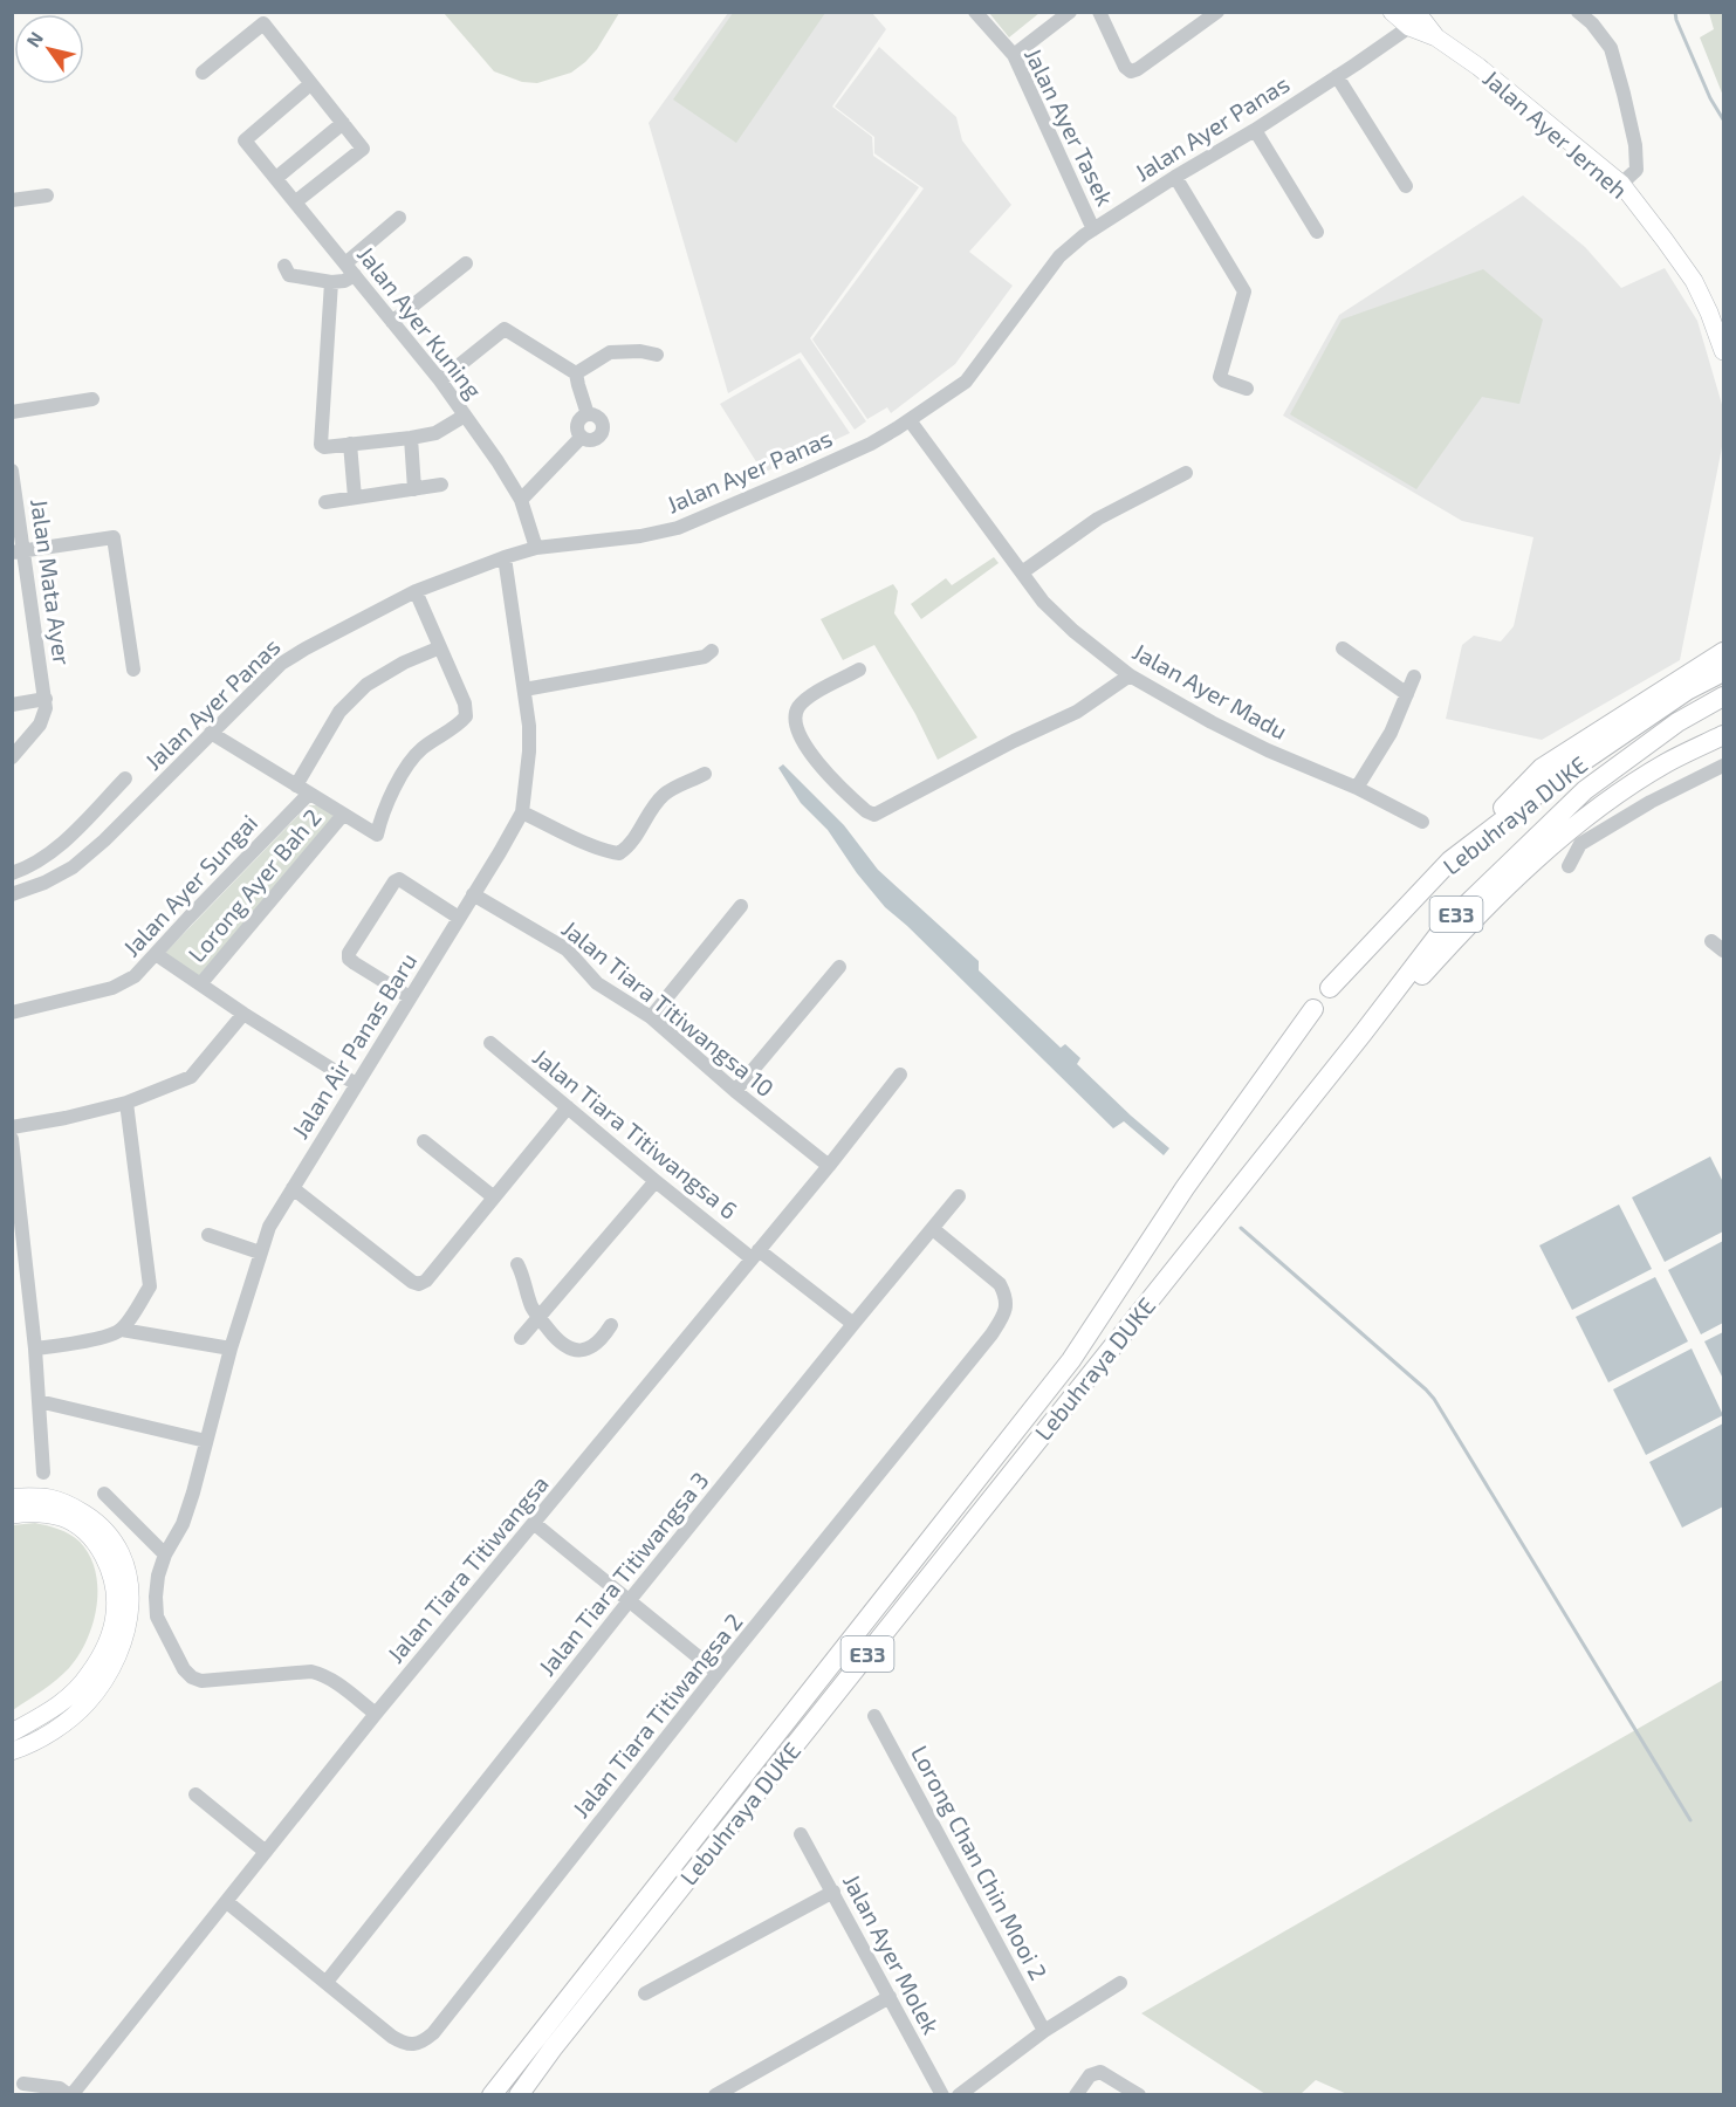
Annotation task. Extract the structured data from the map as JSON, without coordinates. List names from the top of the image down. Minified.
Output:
{"streets":{"highway":["Lebuhraya DUKE","E33"],"main road":["Jalan Ayer Jerneh"],"street":["Jalan Ayer Tasek","Jalan Ayer Panas","Jalan Ayer Kuning","Jalan Mata Ayer","Jalan Ayer Madu","Jalan Ayer Sungai","Lorong Ayer Bah 2","Jalan Tiara Titiwangsa 10","Jalan Air Panas Baru","Jalan Tiara Titiwangsa 6","Jalan Tiara Titiwangsa","Jalan Tiara Titiwangsa 3","Jalan Tiara Titiwangsa 2","Lorong Chan Chin Mooi 2","Jalan Ayer Molek"]},"crossings":[["Jalan Ayer Tasek","Jalan Ayer Panas"],["Jalan Ayer Panas","Jalan Ayer Jerneh"],["Jalan Ayer Panas","Jalan Ayer Kuning"],["Jalan Ayer Panas","Jalan Ayer Madu"],["Jalan Ayer Panas","Jalan Air Panas Baru"],["Jalan Tiara Titiwangsa 10","Jalan Air Panas Baru"],["Jalan Tiara Titiwangsa 10","Jalan Tiara Titiwangsa"],["Jalan Air Panas Baru","Jalan Tiara Titiwangsa"],["Jalan Tiara Titiwangsa 6","Jalan Tiara Titiwangsa"],["Jalan Tiara Titiwangsa 6","Jalan Tiara Titiwangsa 3"],["Jalan Tiara Titiwangsa","Jalan Tiara Titiwangsa 2"],["Jalan Tiara Titiwangsa 3","Jalan Tiara Titiwangsa 2"]],"north":"top left"}
